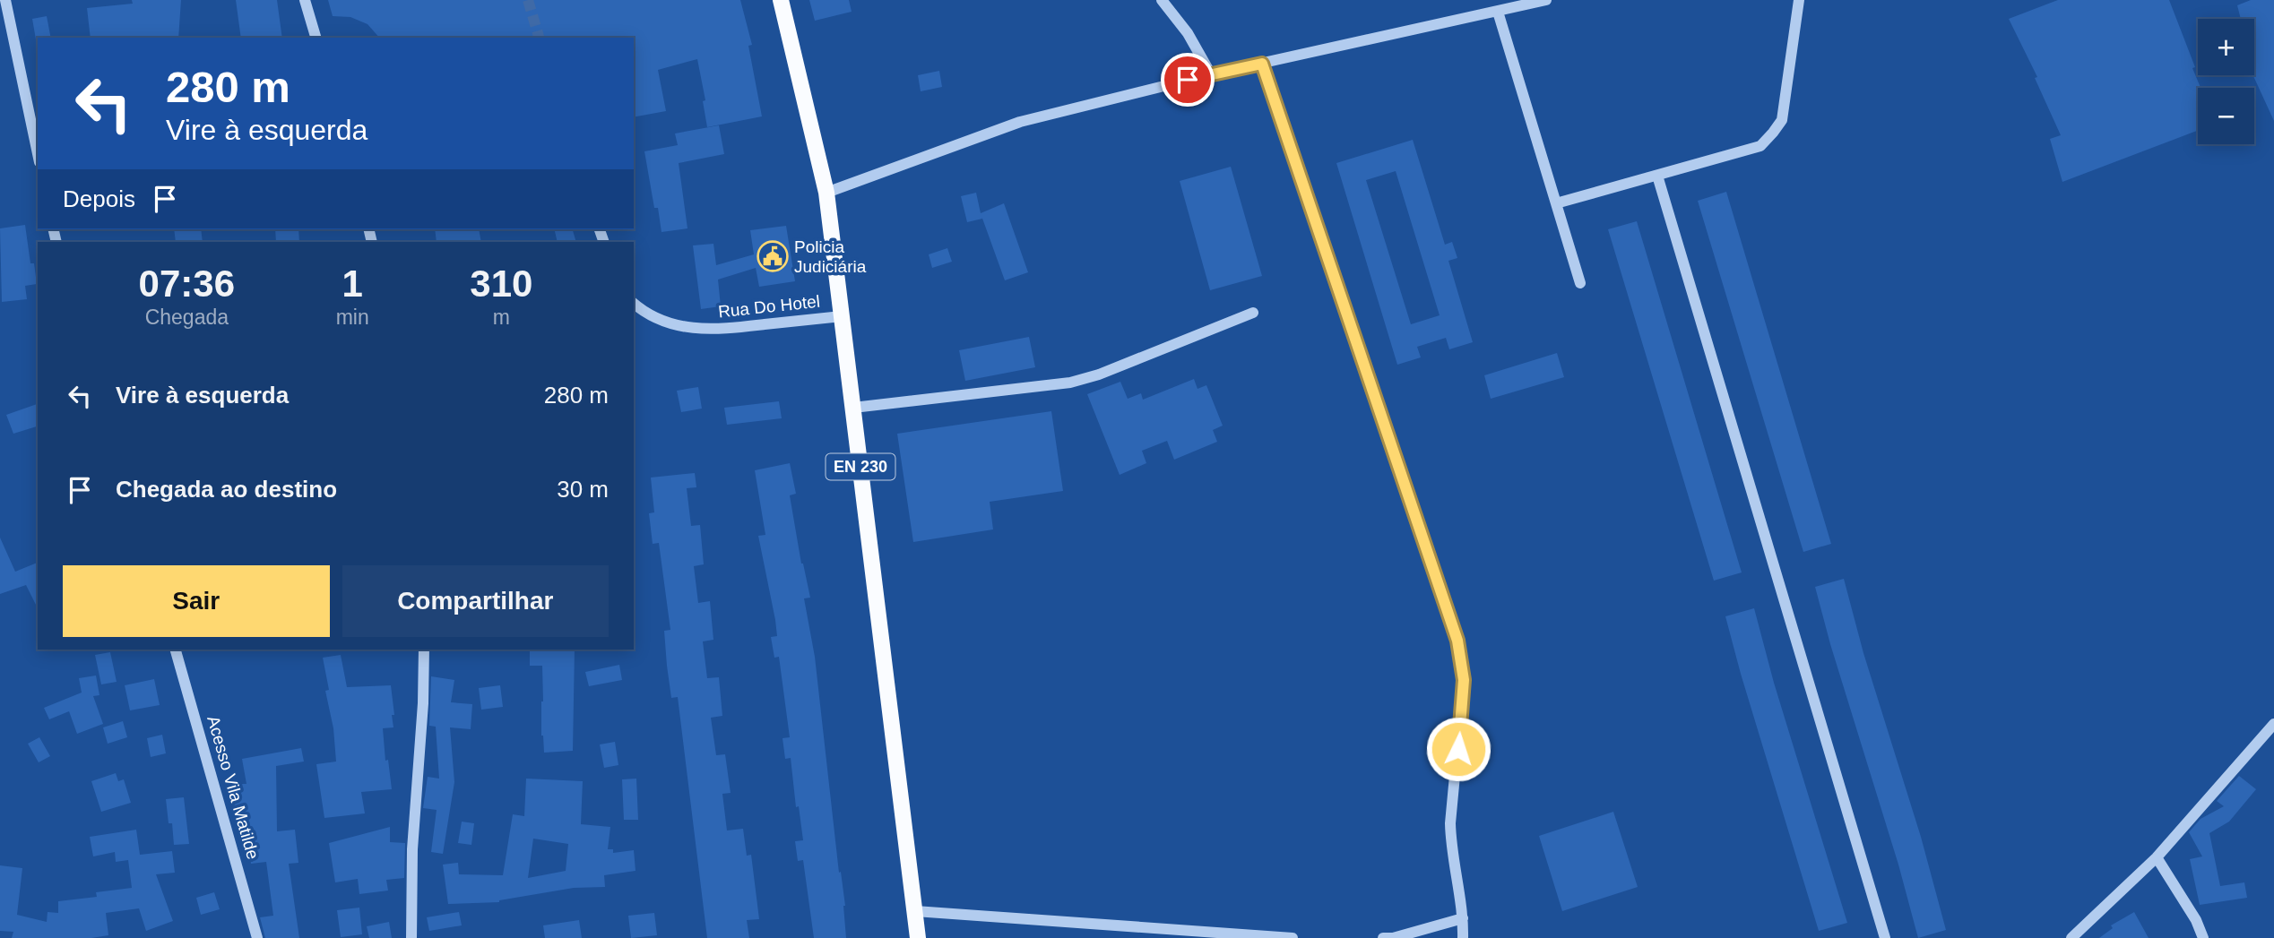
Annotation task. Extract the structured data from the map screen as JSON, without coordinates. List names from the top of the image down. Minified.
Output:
{"streets":{"main road":["EN 230"],"street":["Rua Do Hotel","Acesso Vila Matilde"]},"crossings":[["Rua Do Hotel","EN 230"]],"places":{"public building":["Policia Judiciária"]},"page":{"map_buttons":["+","−"],"turn":["280 m","Vire à esquerda"],"then":"Depois","eta":["07:36","Chegada","1","min","310","m"],"list":[{"name":"Vire à esquerda","value":"280 m"},{"name":"Chegada ao destino","value":"30 m"}],"buttons":["Sair","Compartilhar"]}}
